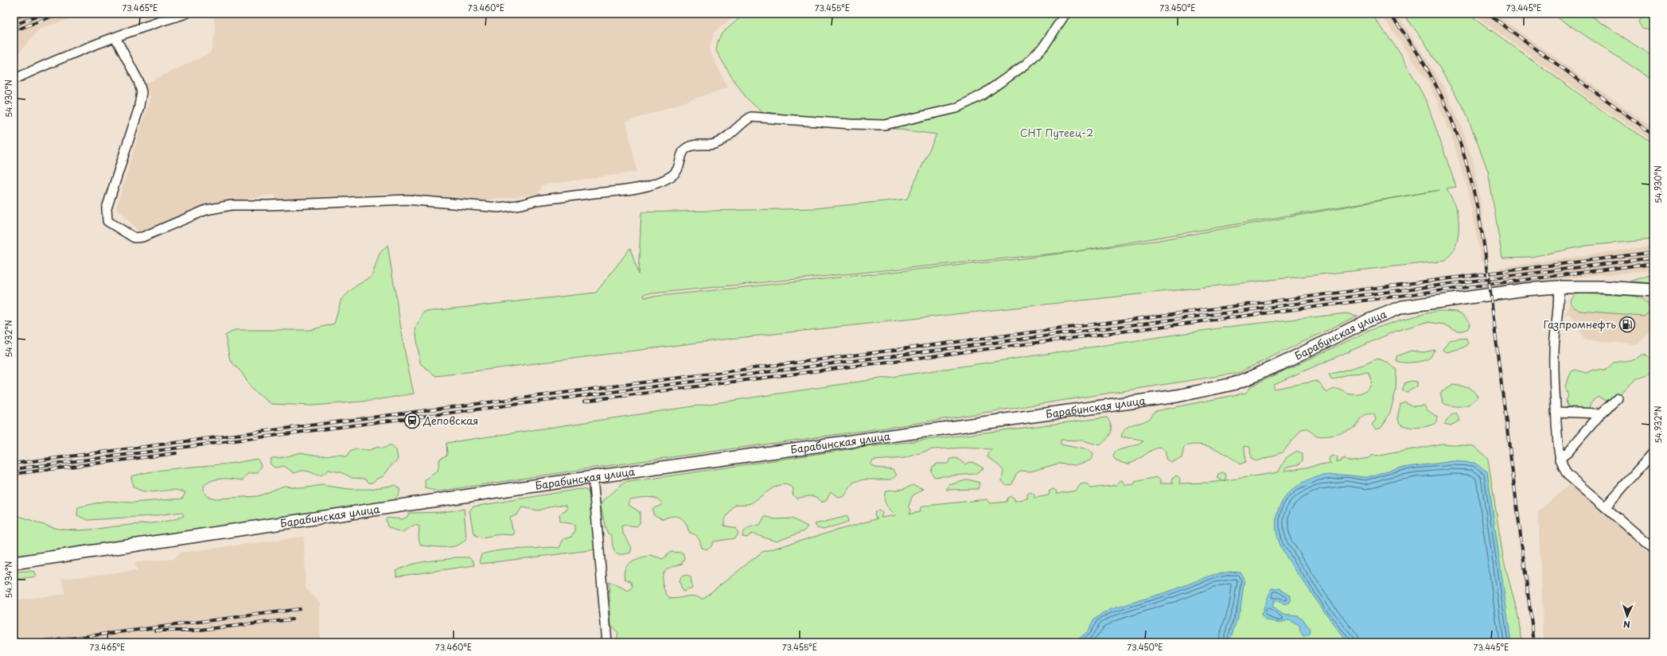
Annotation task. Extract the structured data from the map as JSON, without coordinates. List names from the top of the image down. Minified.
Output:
{"streets":{"main road":["Барабинская улица"]},"parks":["СНТ Путеец-2"],"places":{"fuel station":["Газпромнефть"],"station":["Деповская"]},"north":"bottom","coordinates":["73.465°E","73.460°E","73.455°E","73.450°E","73.445°E","54.930°N","54.932°N","54.934°N"]}
